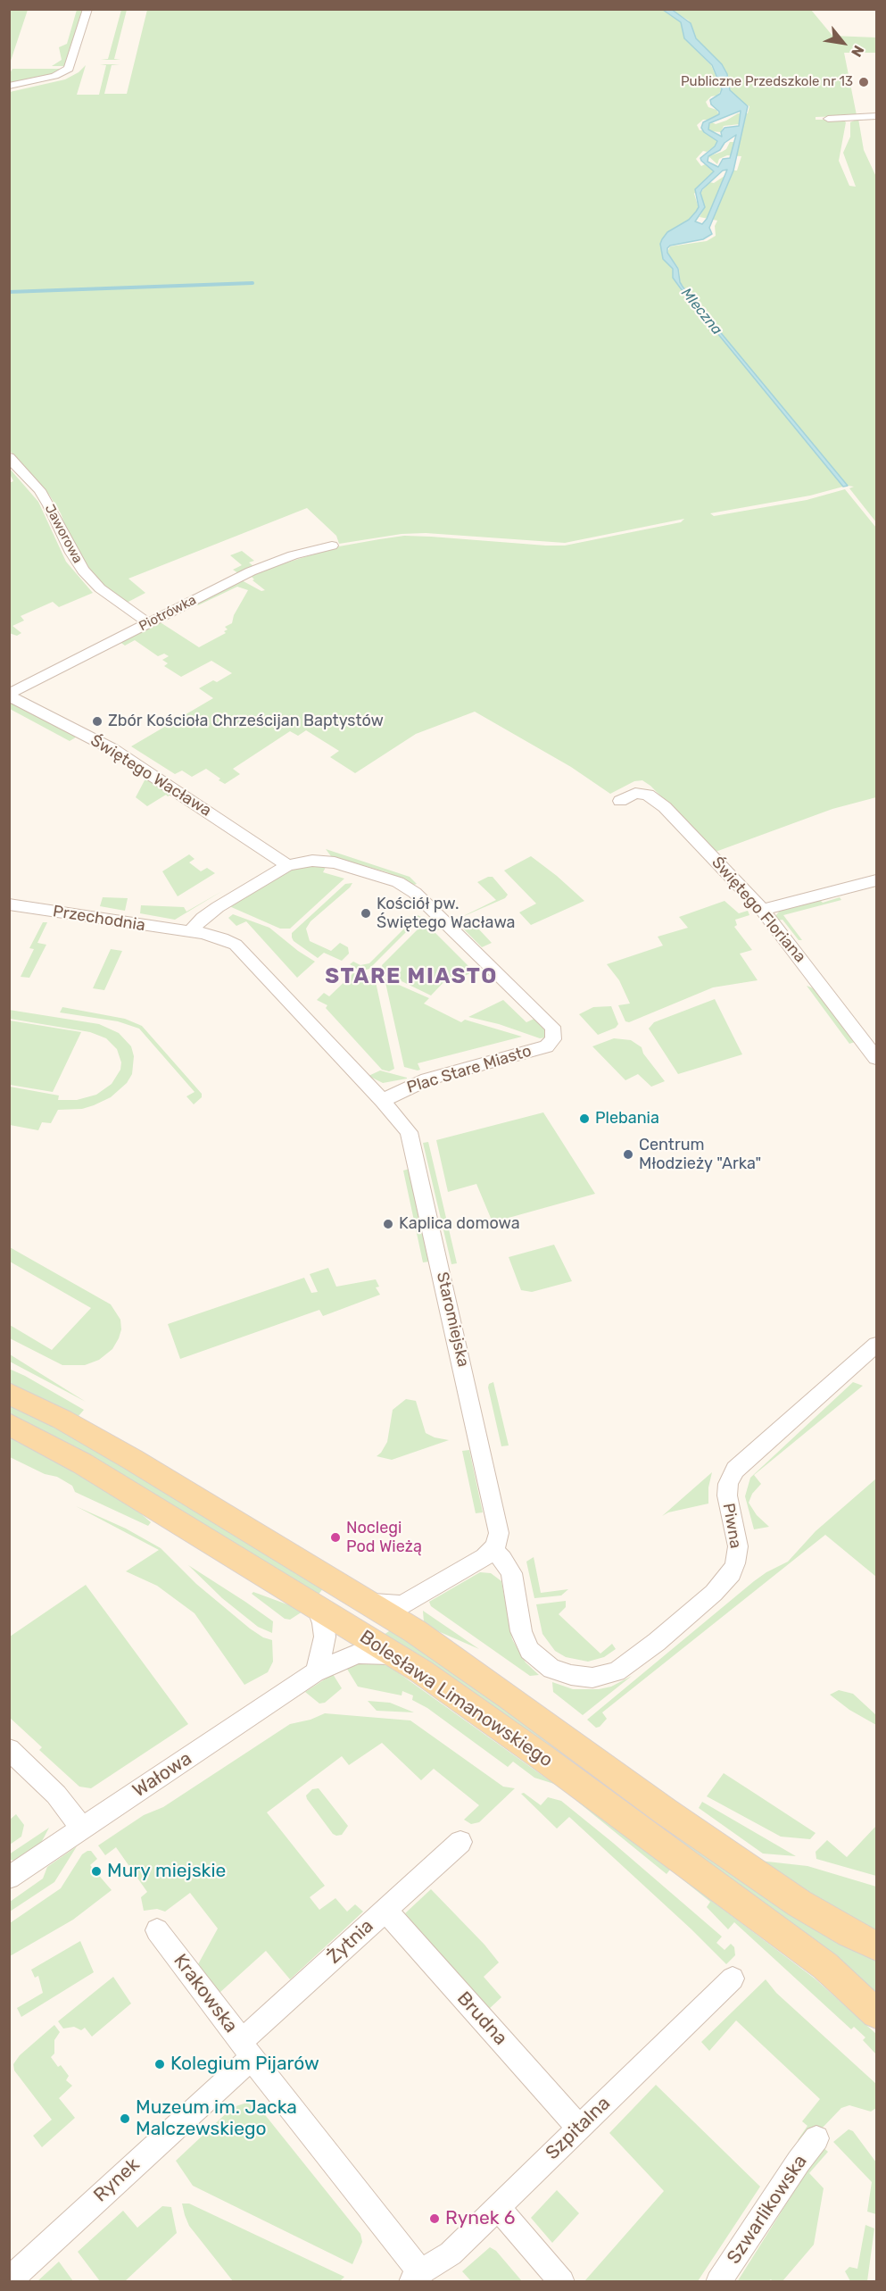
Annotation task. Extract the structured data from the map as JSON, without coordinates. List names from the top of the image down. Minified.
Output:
{"streets":{"main road":["Bolesława Limanowskiego"],"street":["Jaworowa","Piotrówka","Świętego Wacława","Świętego Floriana","Przechodnia","Plac Stare Miasto","Staromiejska","Piwna","Wałowa","Żytnia","Krakowska","Brudna","Szpitalna","Rynek","Szwarlikowska"]},"crossings":[["Jaworowa","Piotrówka"],["Piotrówka","Świętego Wacława"],["Świętego Wacława","Plac Stare Miasto"],["Przechodnia","Plac Stare Miasto"],["Plac Stare Miasto","Staromiejska"],["Staromiejska","Piwna"],["Bolesława Limanowskiego","Wałowa"],["Żytnia","Krakowska"],["Żytnia","Brudna"],["Żytnia","Rynek"],["Krakowska","Rynek"],["Brudna","Szpitalna"]],"districts":["STARE MIASTO"],"water":["Mleczna"],"places":["Publiczne Przedszkole nr 13","Zbór Kościoła Chrześcijan Baptystów","Kościół pw. Świętego Wacława","Plebania","Centrum Młodzieży \"Arka\"","Kaplica domowa","Noclegi Pod Wieżą","Mury miejskie","Kolegium Pijarów","Muzeum im. Jacka Malczewskiego","Rynek 6"],"north":"bottom right"}
